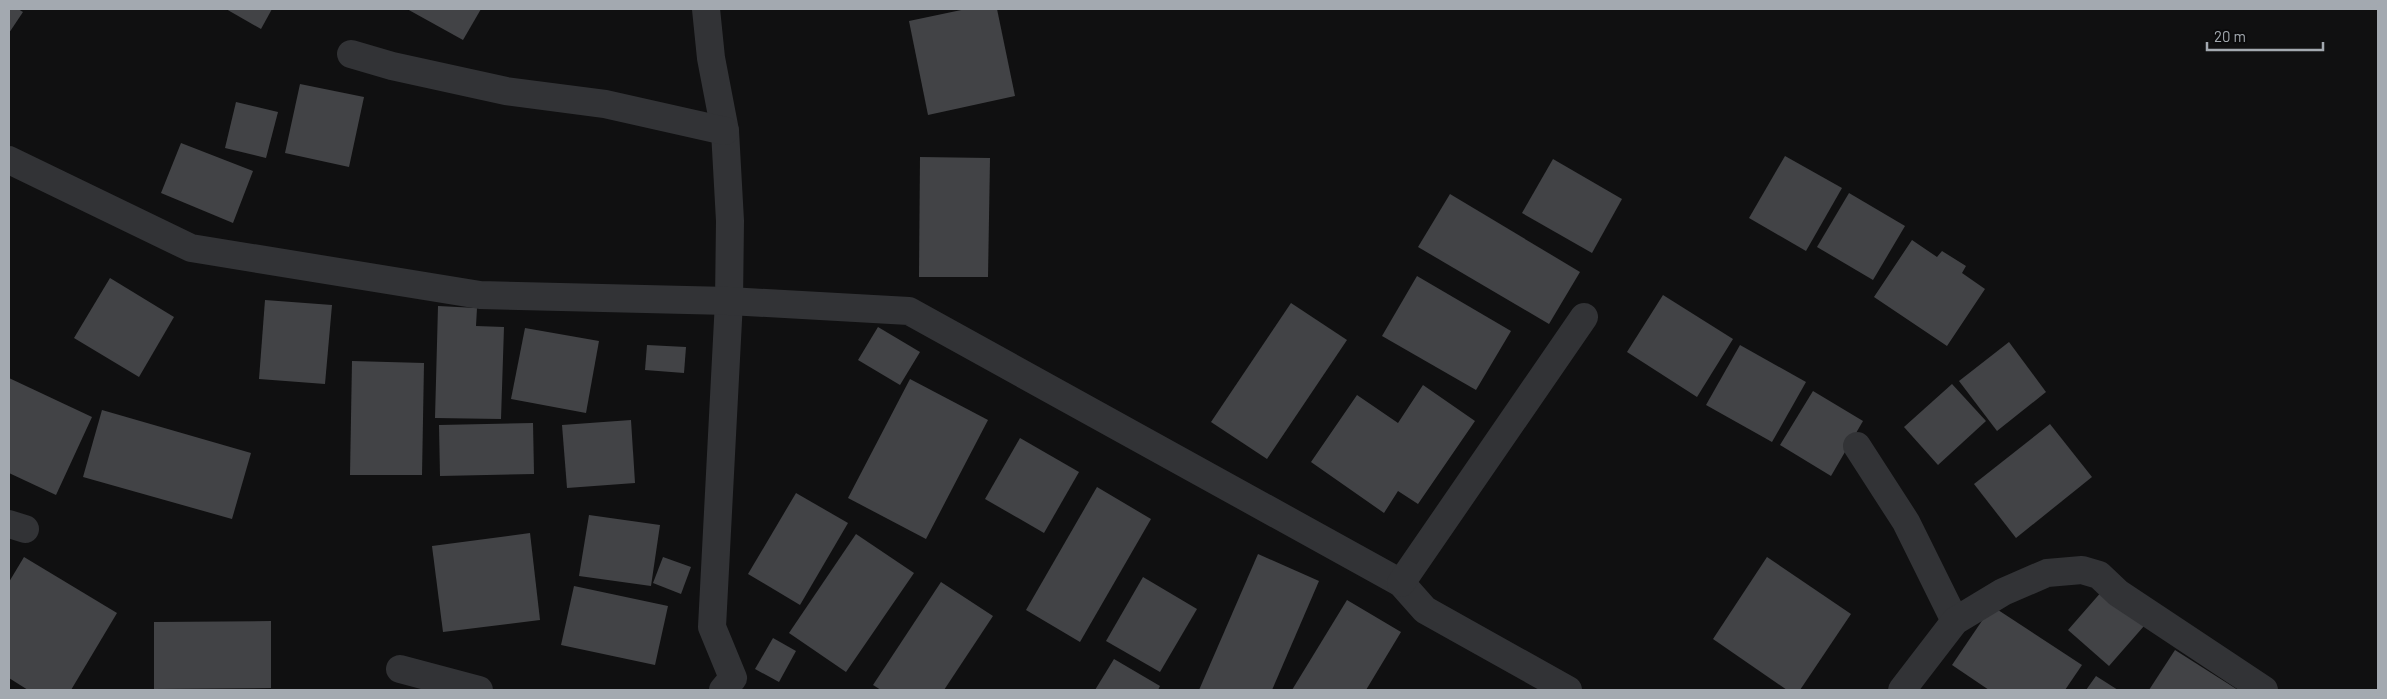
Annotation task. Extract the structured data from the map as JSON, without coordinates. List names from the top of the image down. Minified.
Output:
{"scale_bar":"20 m"}
